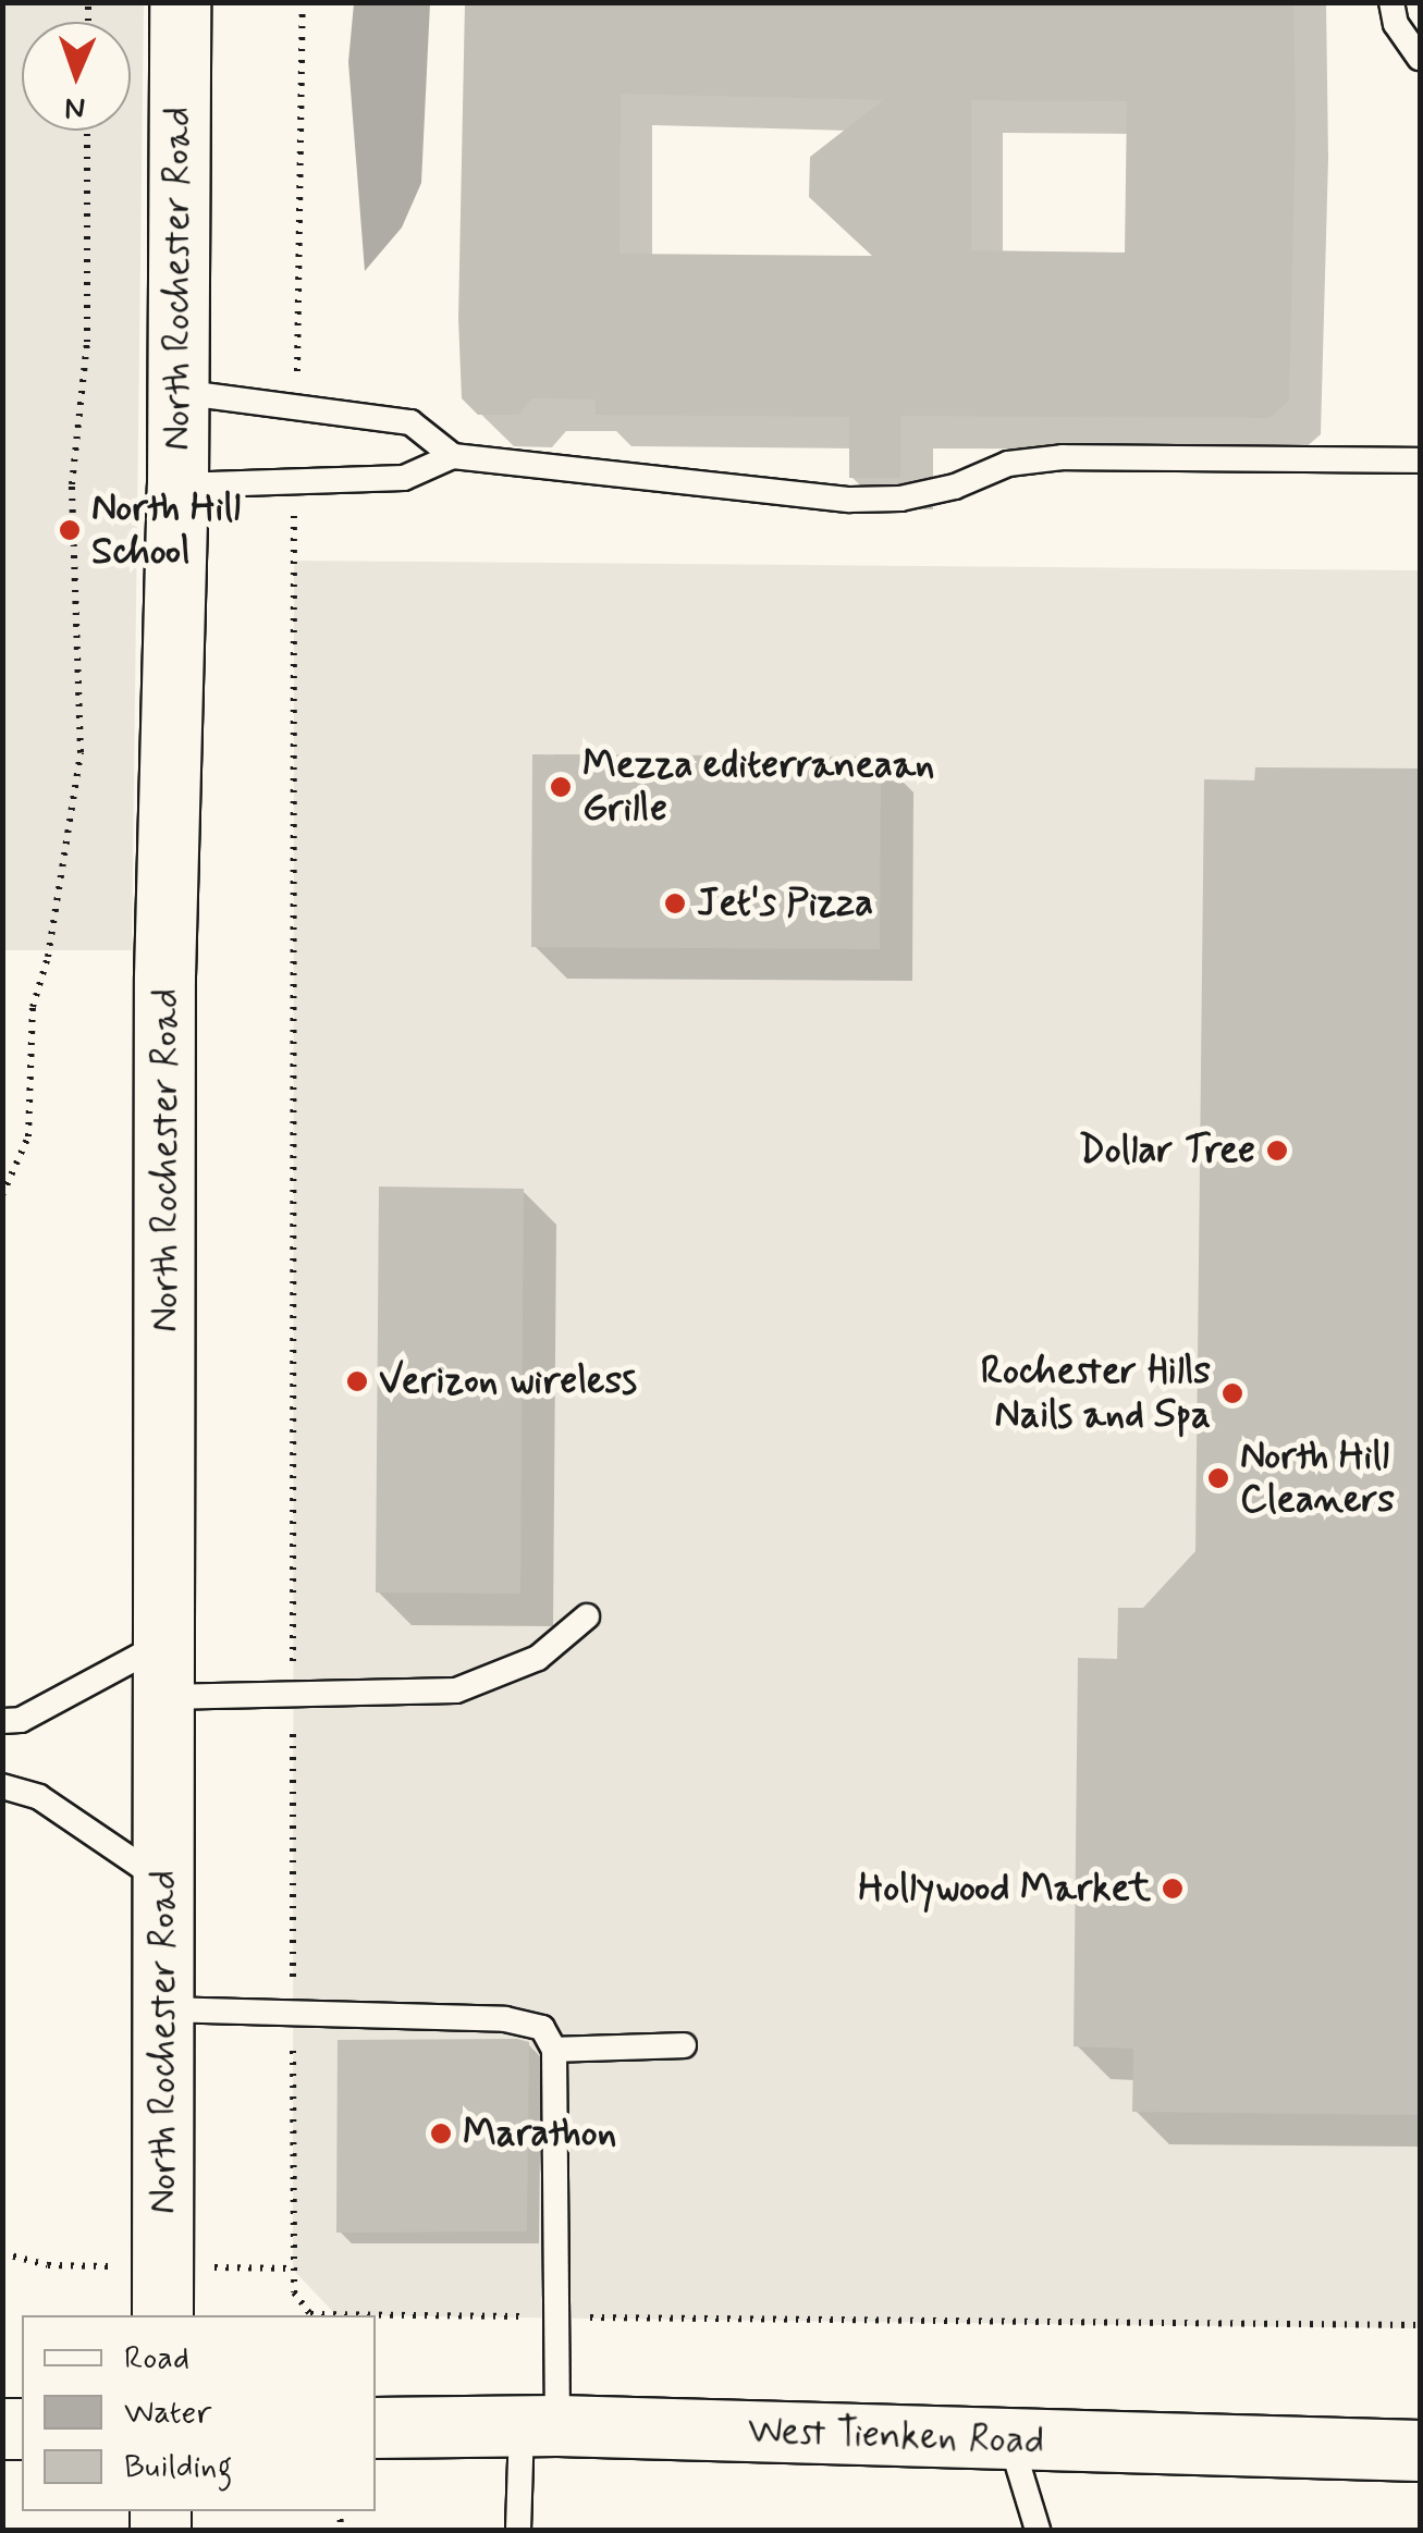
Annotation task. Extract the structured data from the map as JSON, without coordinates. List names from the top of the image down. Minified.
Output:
{"streets":{"main road":["North Rochester Road","West Tienken Road"]},"places":["North Hill School","Mezza editerraneaan Grille","Jet's Pizza","Dollar Tree","Verizon wireless","Rochester Hills Nails and Spa","North Hill Cleaners","Hollywood Market","Marathon"],"legend":["Road","Water","Building"],"north":"bottom"}
